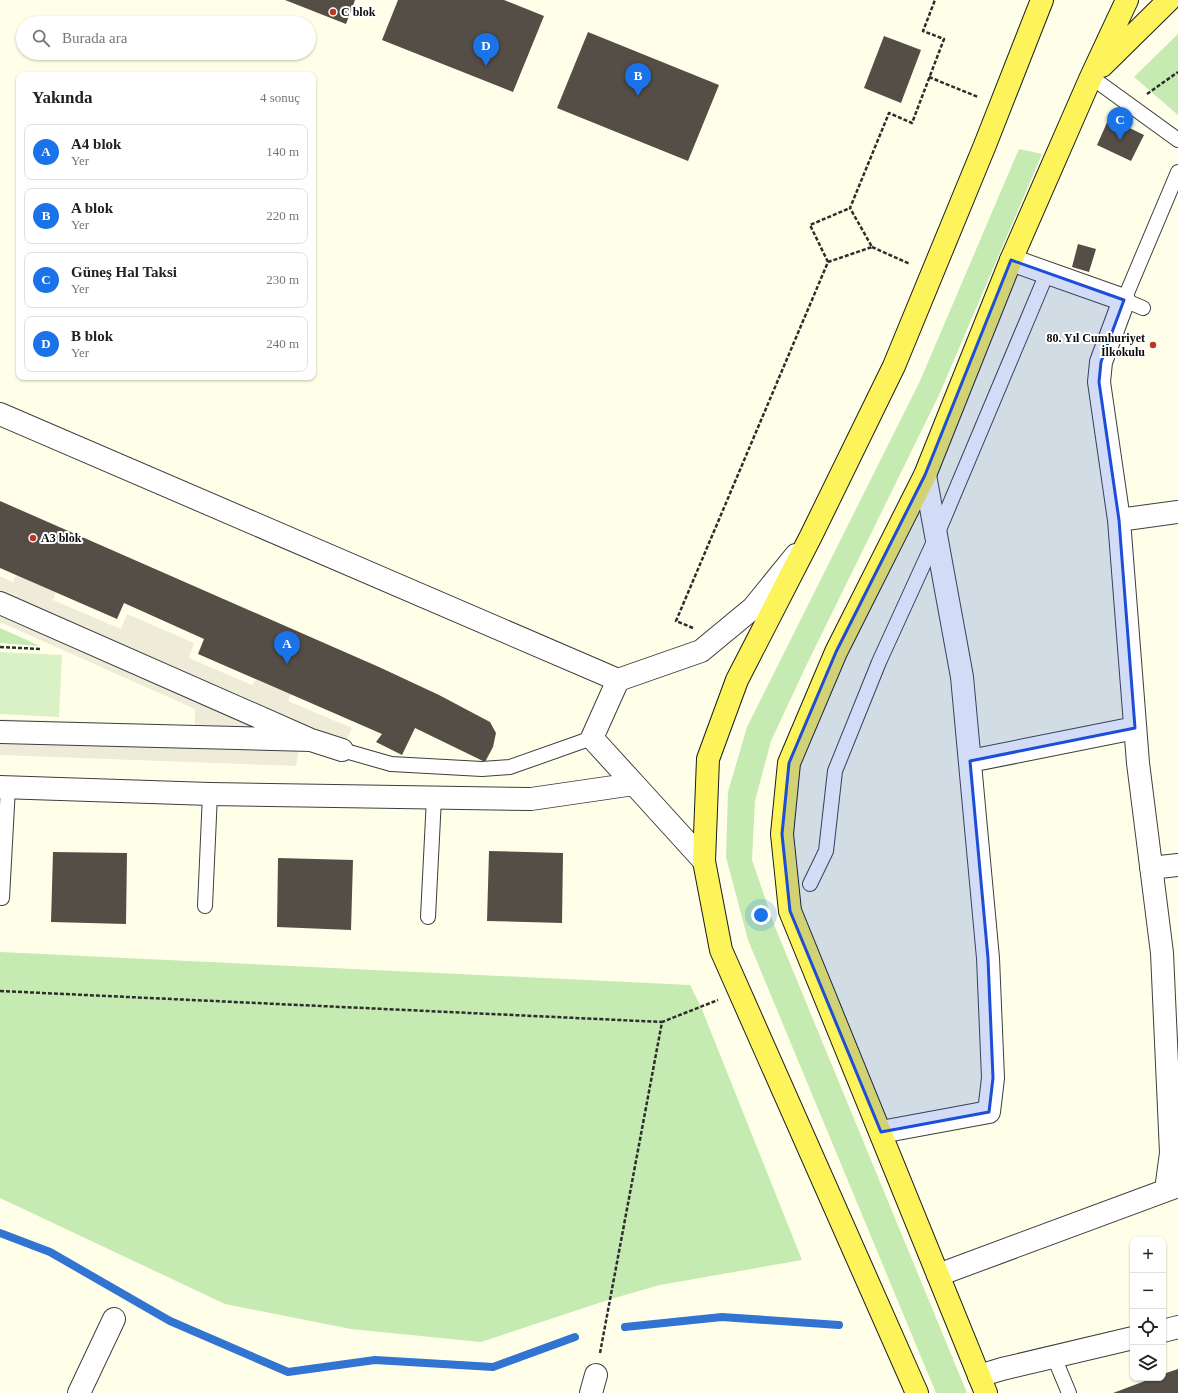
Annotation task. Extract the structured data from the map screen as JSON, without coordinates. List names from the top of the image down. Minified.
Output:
{"places":["C blok","80. Yıl Cumhuriyet İlkokulu","A3 blok"],"page":{"search":"Burada ara","pins":["D","B","C","A"],"heading":["Yakında","4 sonuç"],"list":[{"mark":"A","name":"A4 blok","note":"Yer","value":"140 m"},{"mark":"B","name":"A blok","note":"Yer","value":"220 m"},{"mark":"C","name":"Güneş Hal Taksi","note":"Yer","value":"230 m"},{"mark":"D","name":"B blok","note":"Yer","value":"240 m"}],"map_buttons":["+","−"]}}
